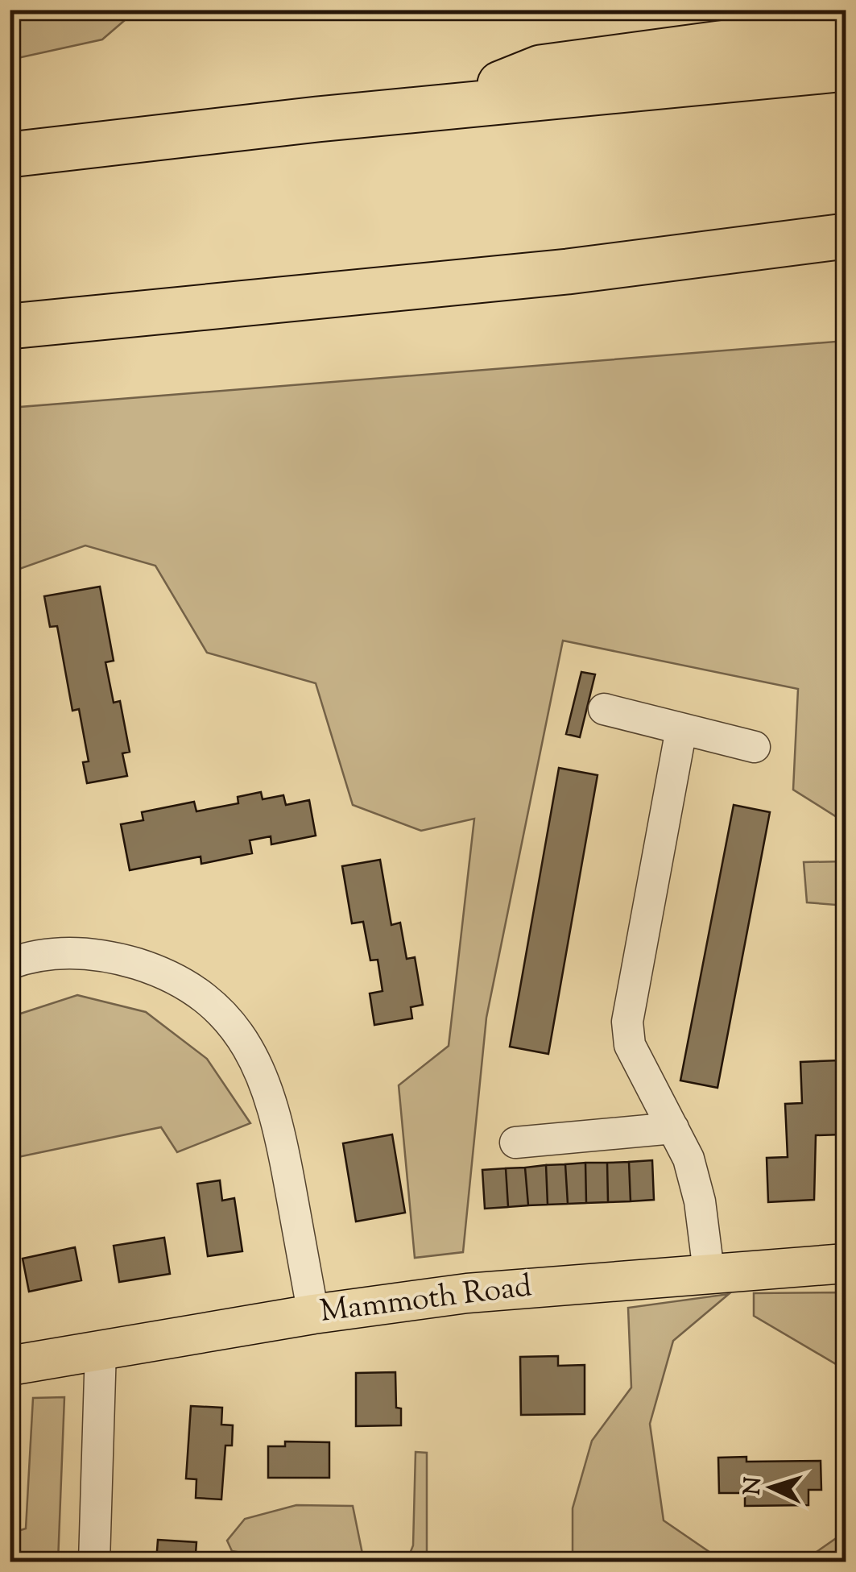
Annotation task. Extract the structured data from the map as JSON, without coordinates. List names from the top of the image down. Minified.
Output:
{"streets":{"main road":["Mammoth Road"]},"north":"left"}
